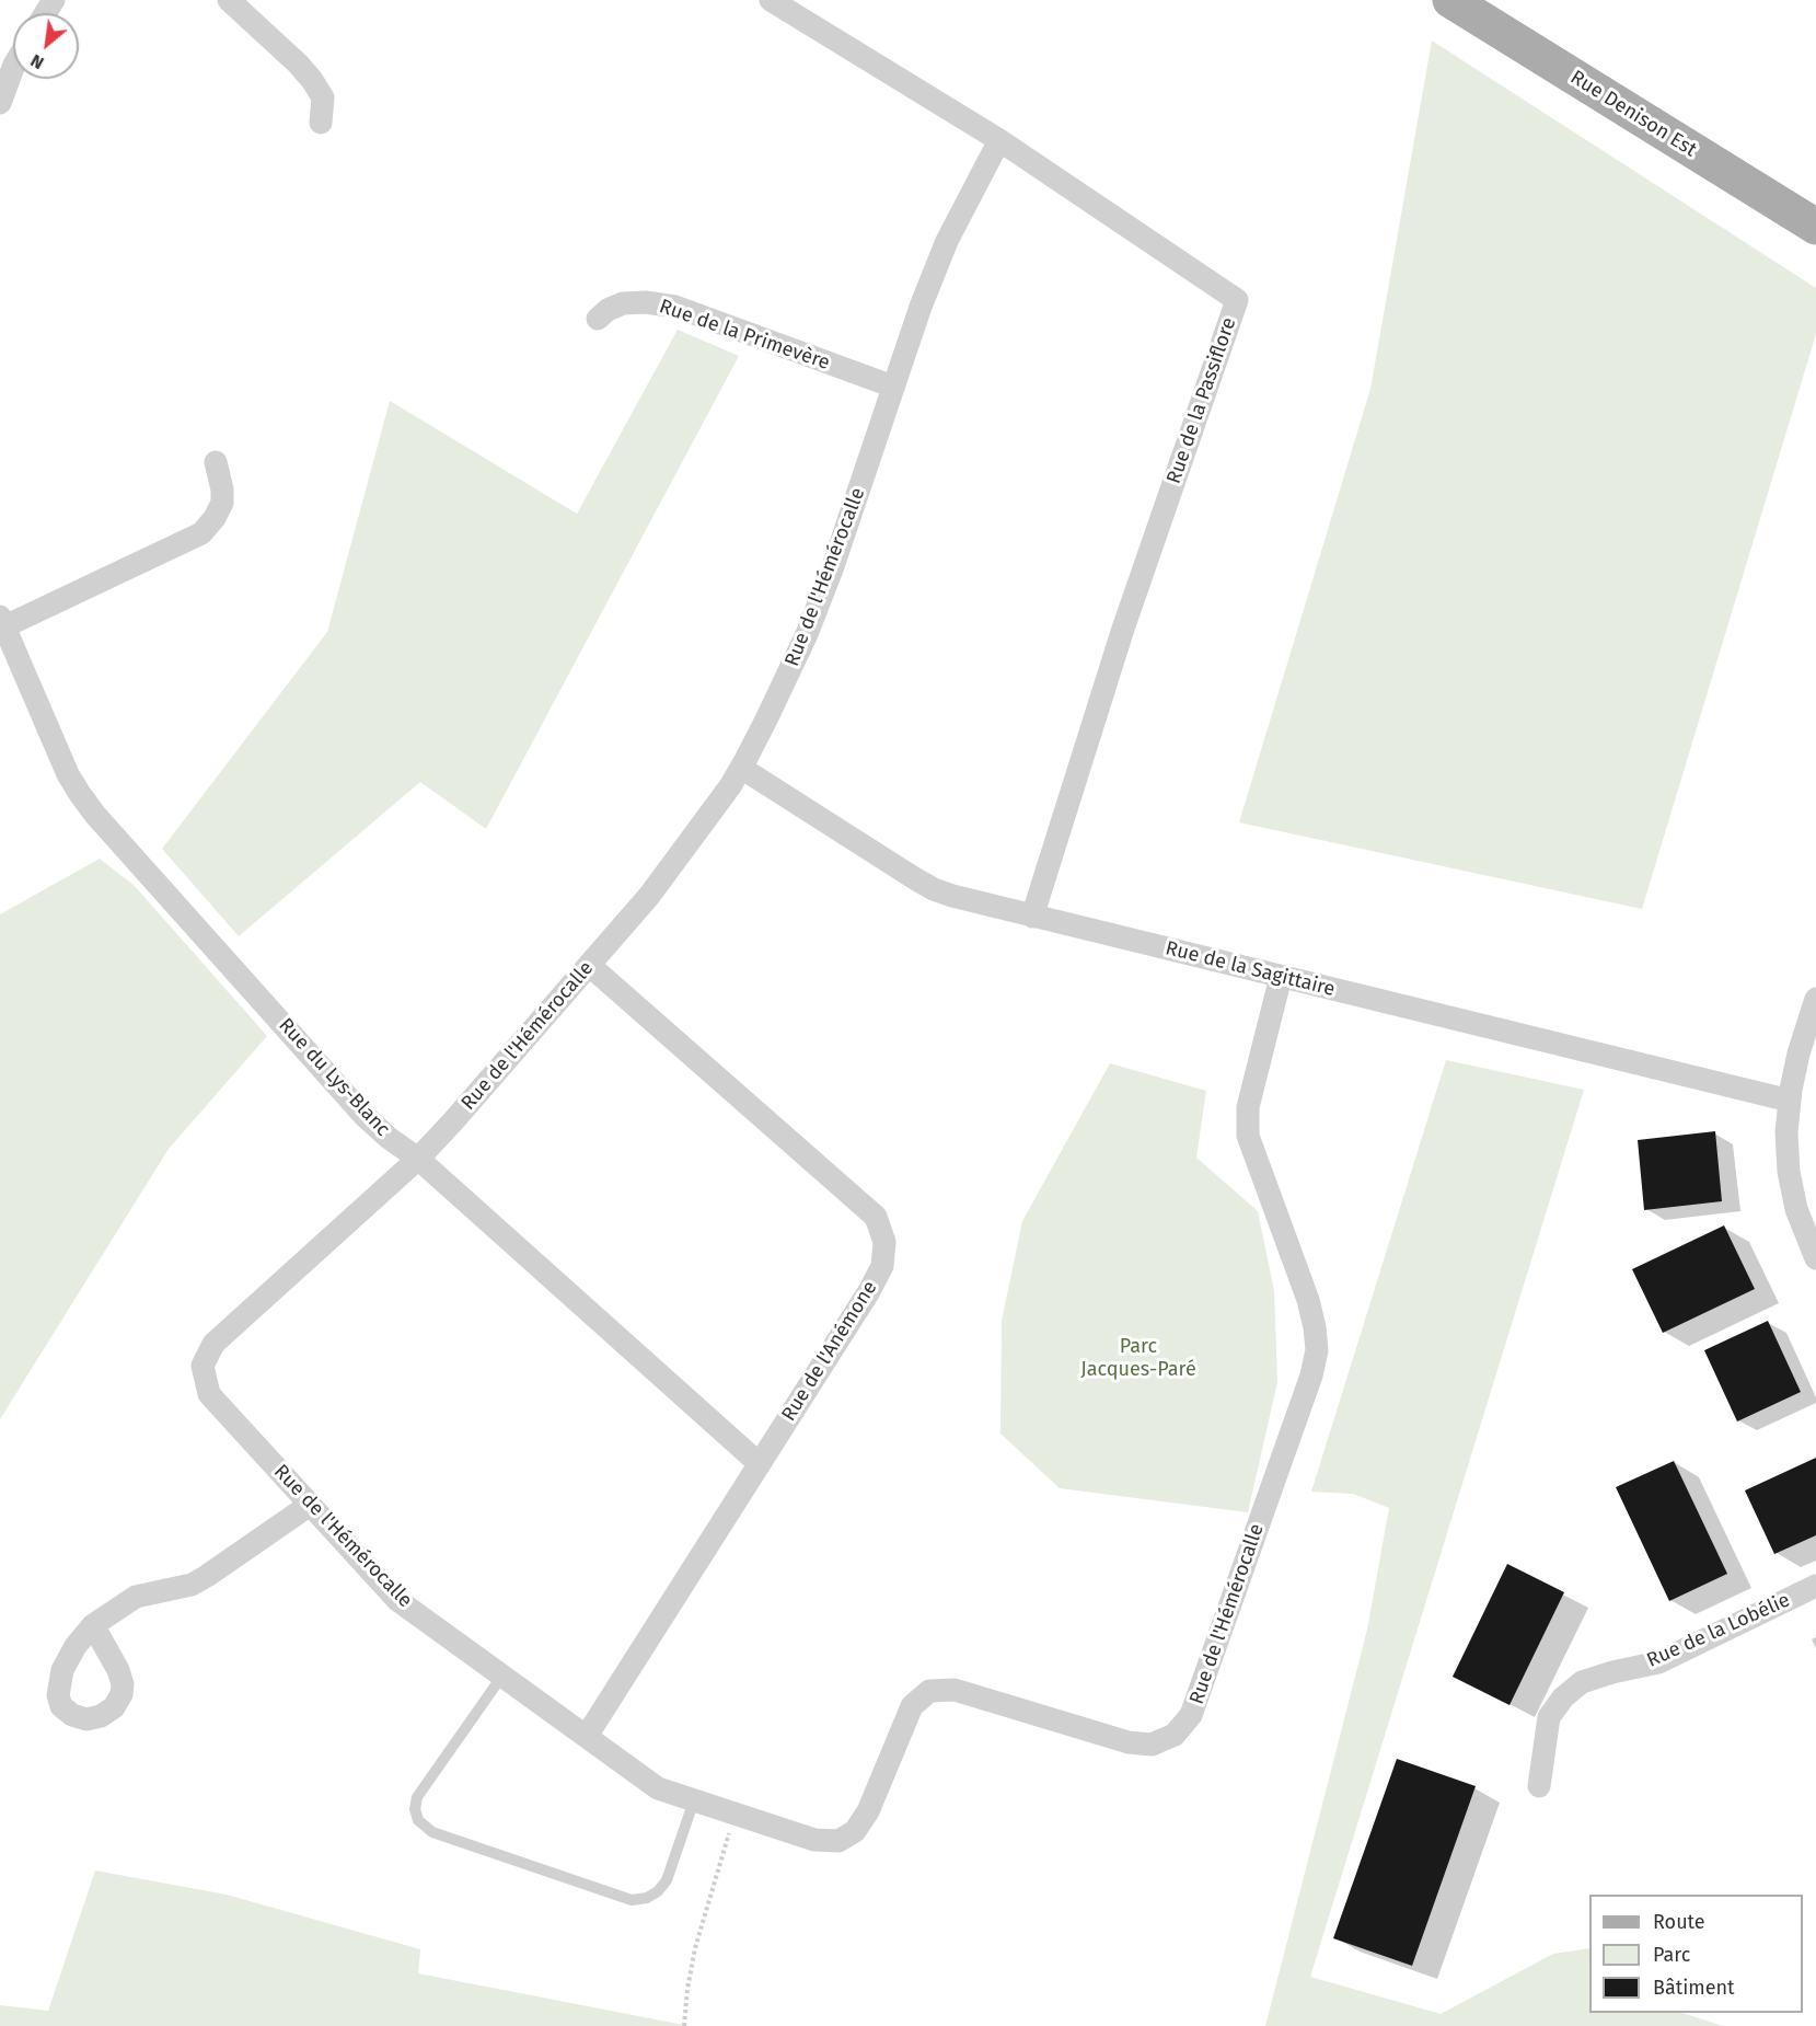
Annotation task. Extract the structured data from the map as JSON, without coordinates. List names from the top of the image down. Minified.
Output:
{"streets":{"main road":["Rue Denison Est"],"street":["Rue de la Primevère","Rue de la Passiflore","Rue de l'Hémérocalle","Rue de la Sagittaire","Rue du Lys-Blanc","Rue de l'Anémone","Rue de la Lobélie"]},"crossings":[["Rue de la Primevère","Rue de l'Hémérocalle"],["Rue de la Passiflore","Rue de l'Hémérocalle"],["Rue de la Passiflore","Rue de la Sagittaire"],["Rue de l'Hémérocalle","Rue de la Sagittaire"],["Rue de l'Hémérocalle","Rue du Lys-Blanc"],["Rue de l'Hémérocalle","Rue de l'Anémone"],["Rue du Lys-Blanc","Rue de l'Anémone"]],"parks":["Parc Jacques-Paré"],"legend":["Route","Parc","Bâtiment"],"north":"bottom left"}
